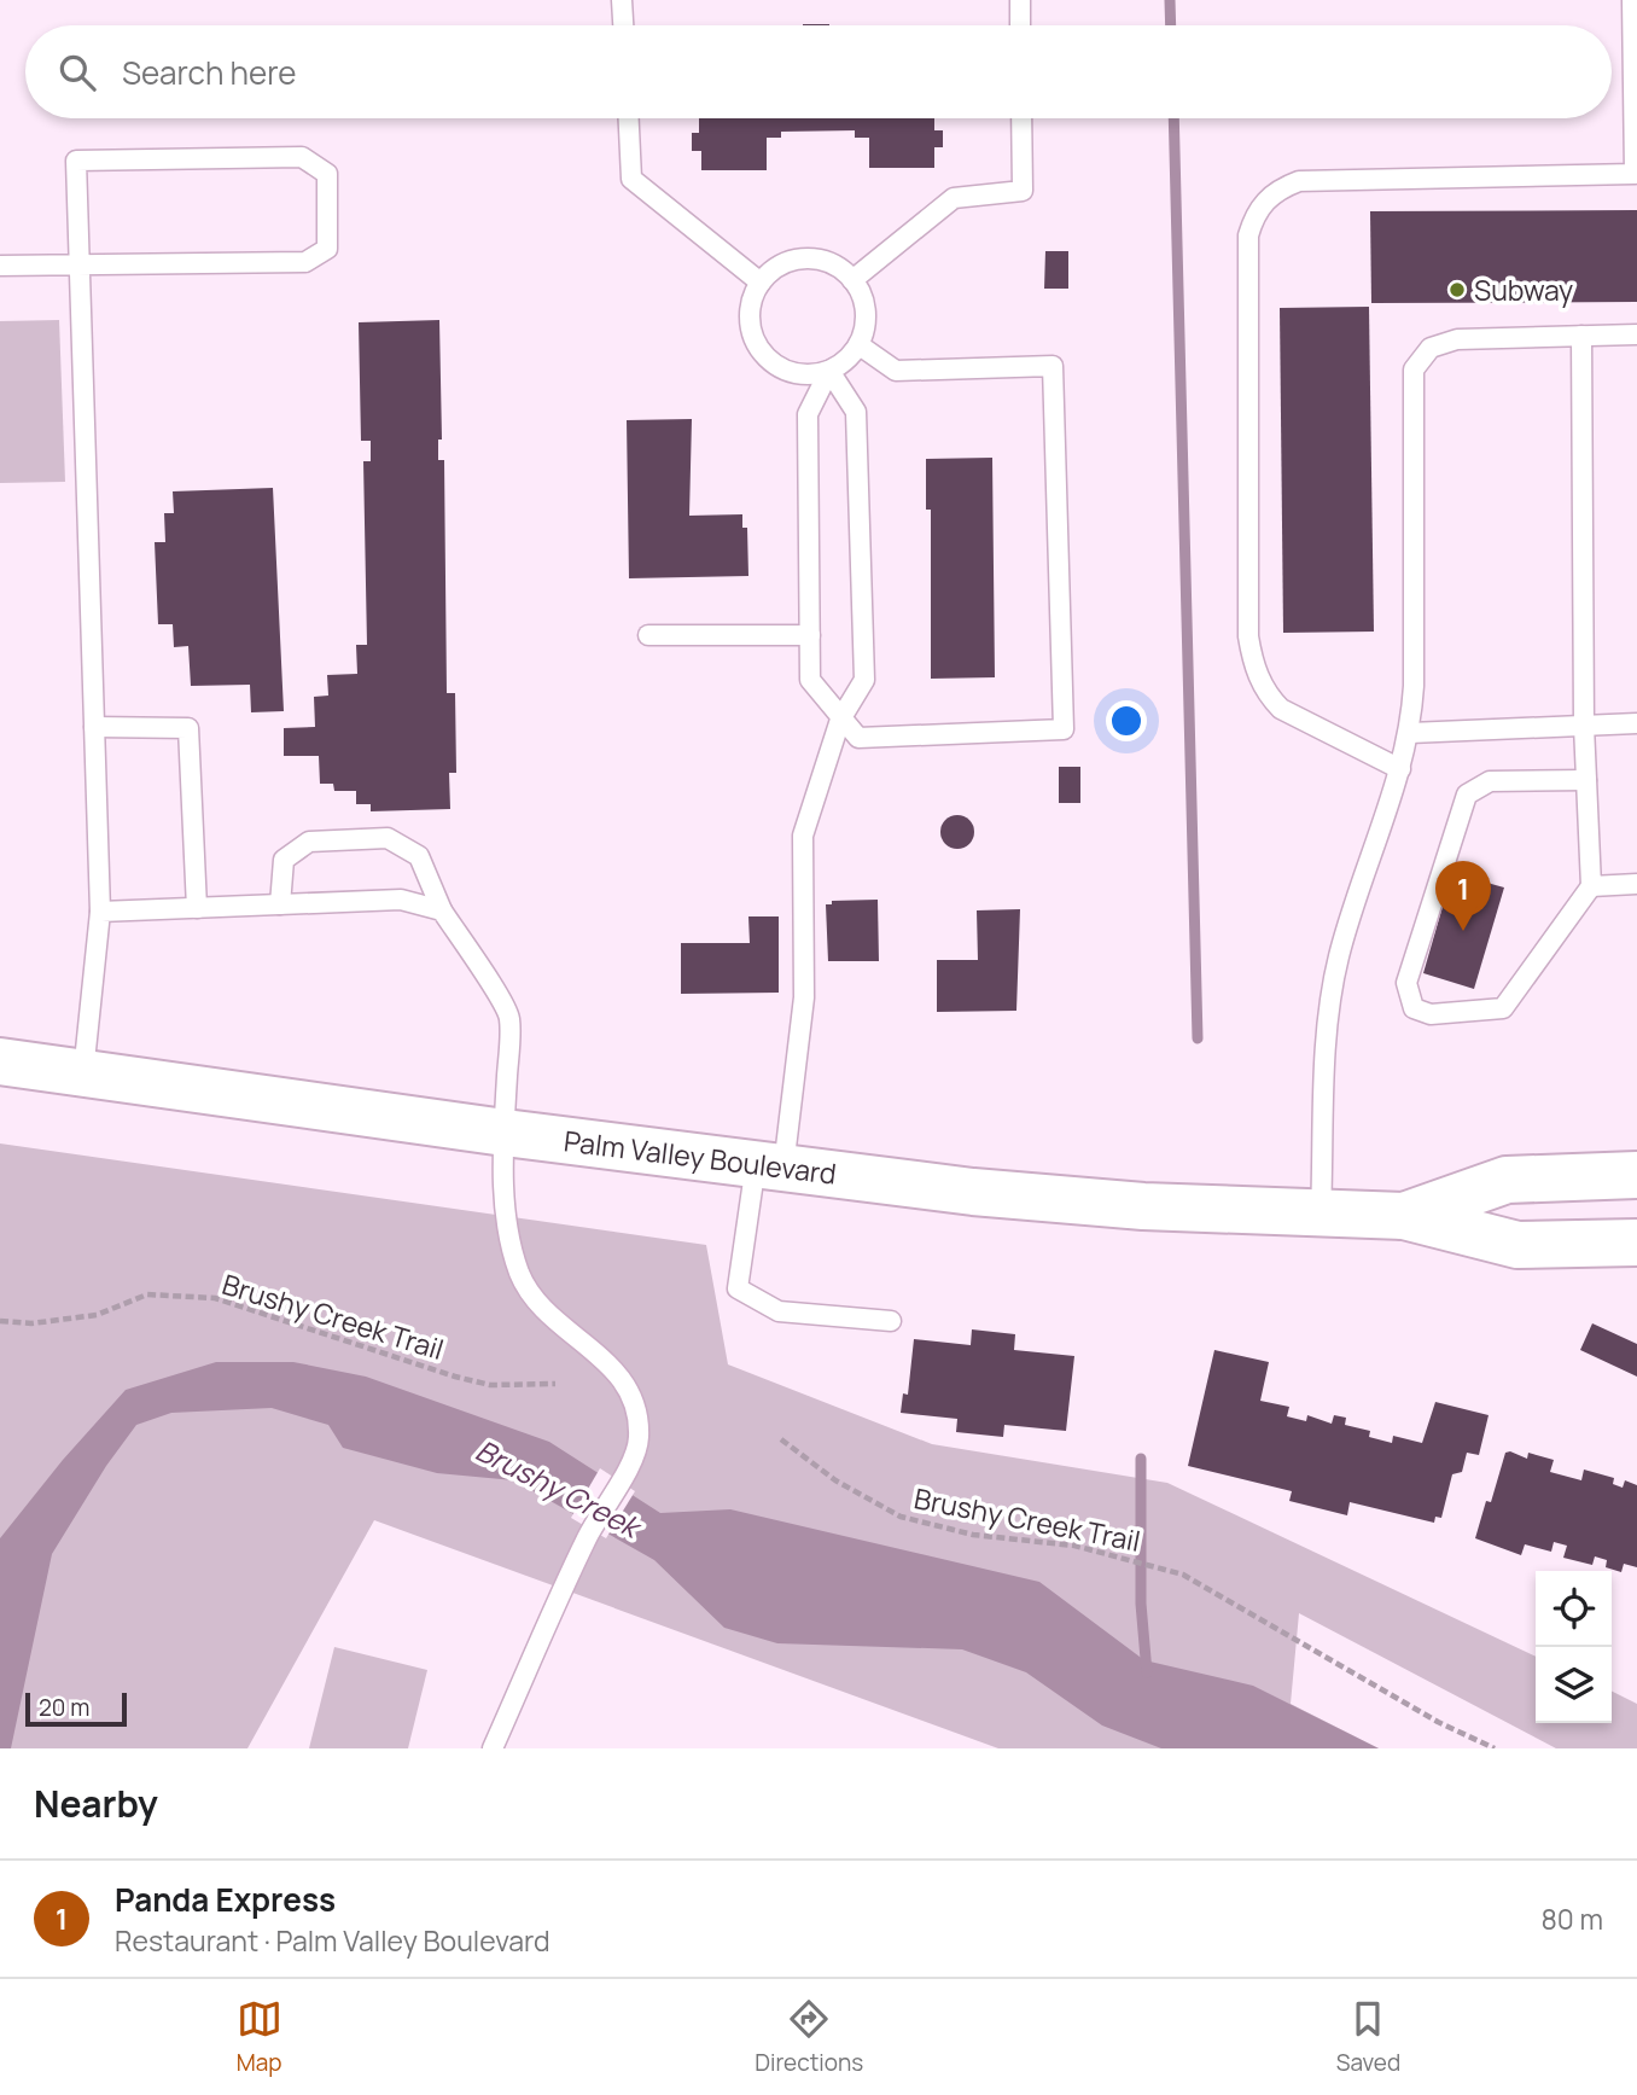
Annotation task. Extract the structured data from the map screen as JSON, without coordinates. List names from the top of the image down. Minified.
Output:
{"streets":{"highway":["Palm Valley Boulevard"],"path":["Brushy Creek Trail"]},"water":["Brushy Creek"],"places":["Subway"],"scale_bar":"20 m","page":{"search":"Search here","pins":"1","scale":"20 m","heading":"Nearby","list":[{"mark":"1","name":"Panda Express","note":"Restaurant · Palm Valley Boulevard","value":"80 m"}],"nav":["Map","Directions","Saved"]}}
